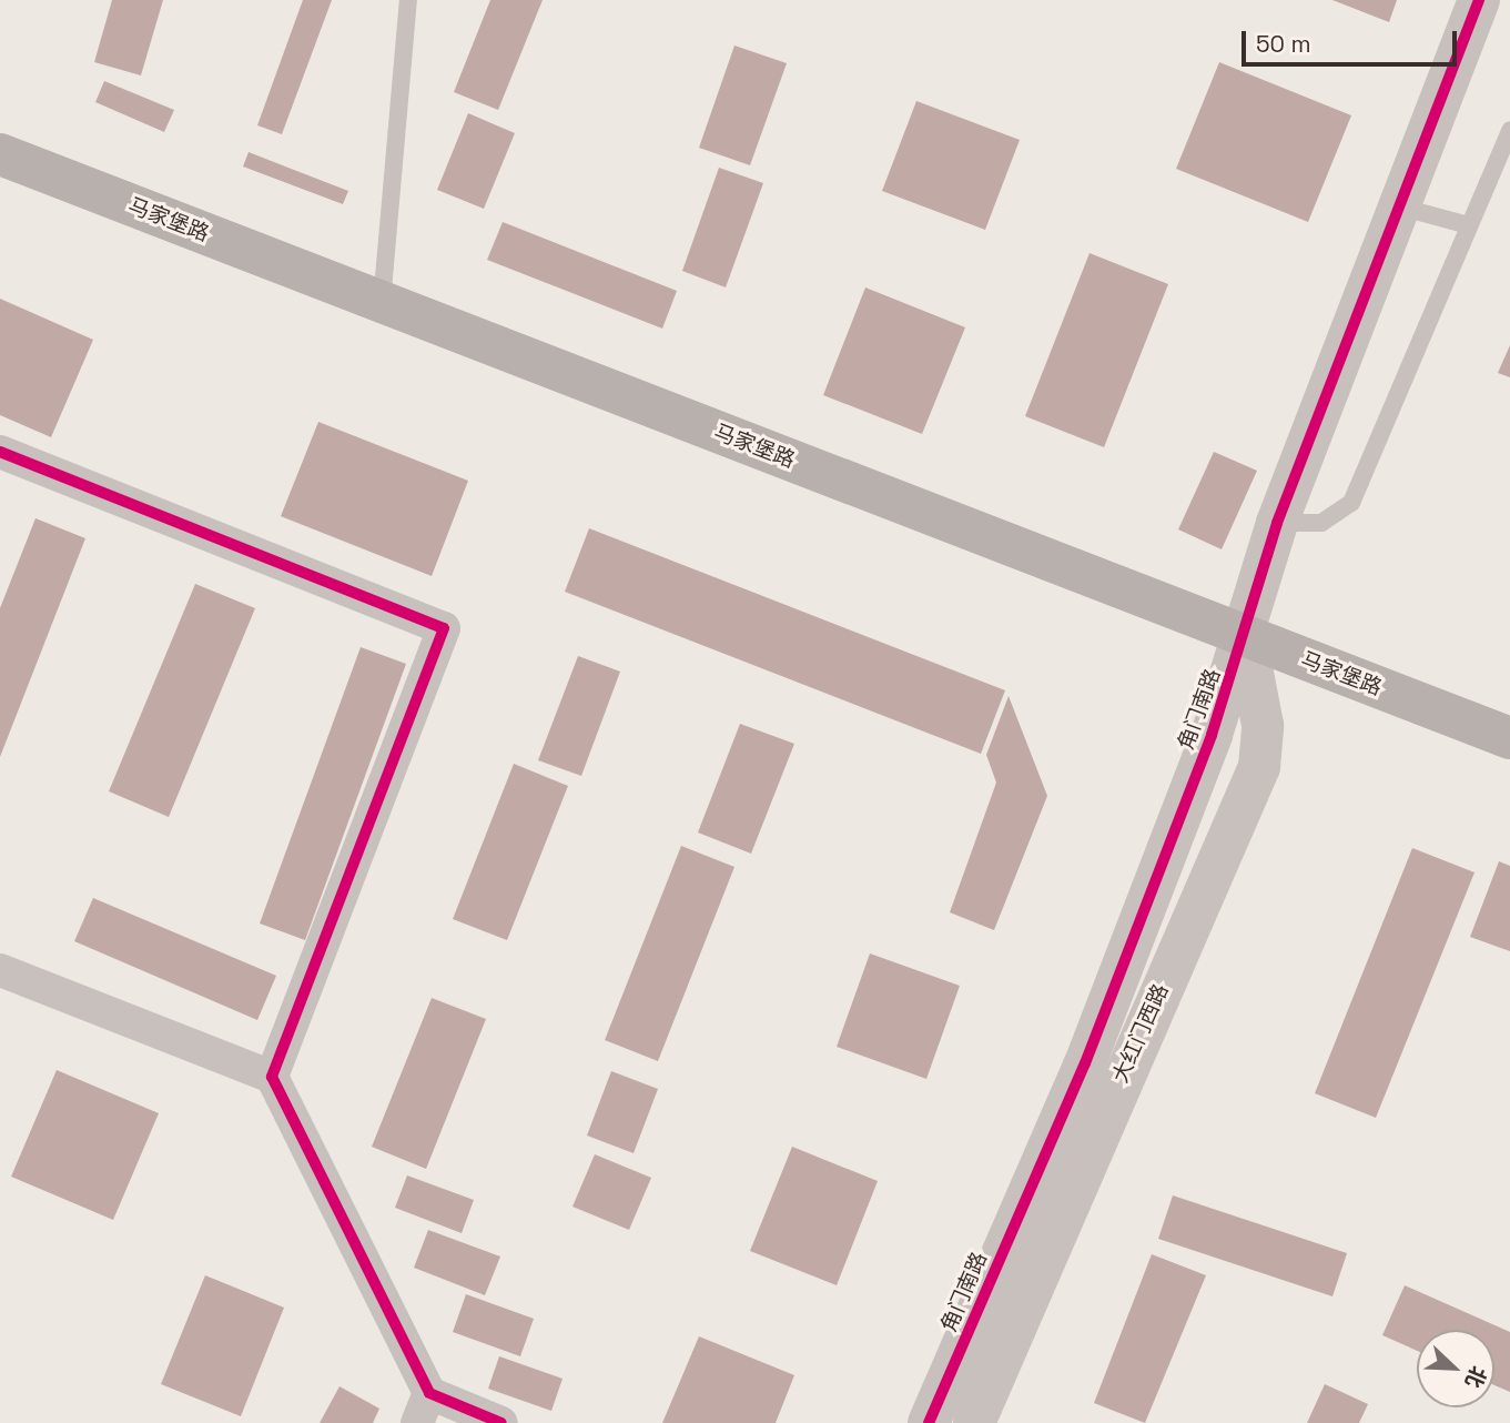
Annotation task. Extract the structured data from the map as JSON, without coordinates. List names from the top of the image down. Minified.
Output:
{"streets":{"main road":["马家堡路"],"street":["角门南路","大红门西路"]},"crossings":[["马家堡路","角门南路"],["马家堡路","大红门西路"],["角门南路","大红门西路"]],"scale_bar":"50 m","north":"bottom right"}
